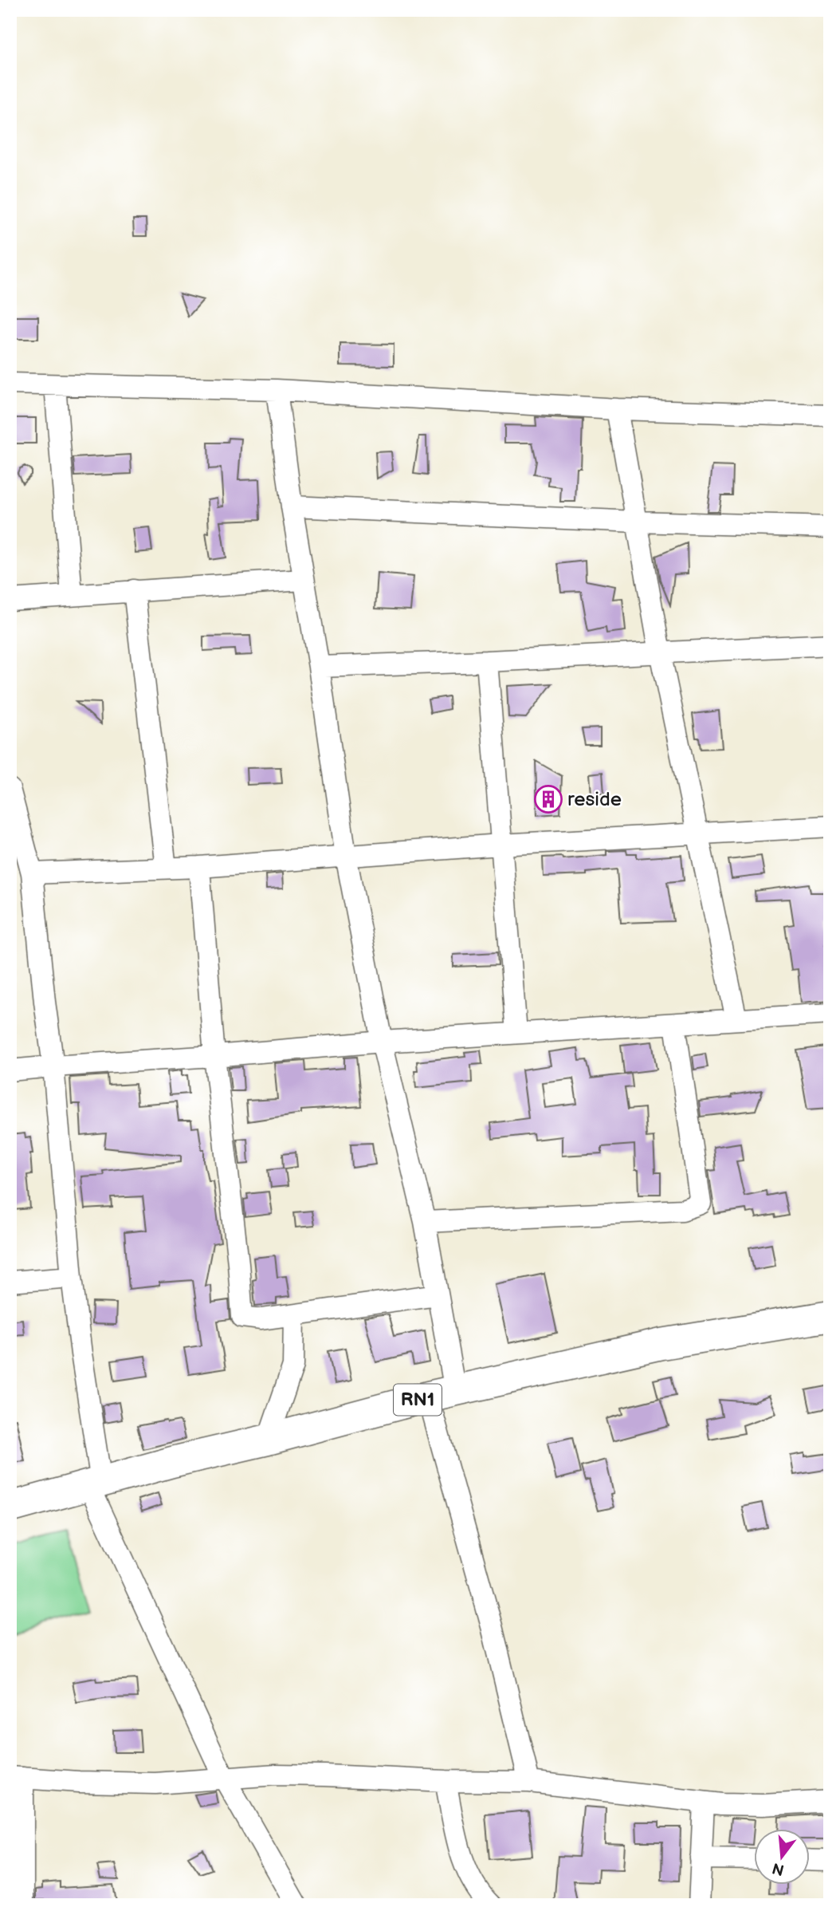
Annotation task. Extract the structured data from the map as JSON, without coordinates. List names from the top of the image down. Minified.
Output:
{"streets":{"highway":["RN1"]},"places":{"building":["reside"]},"north":"bottom"}
